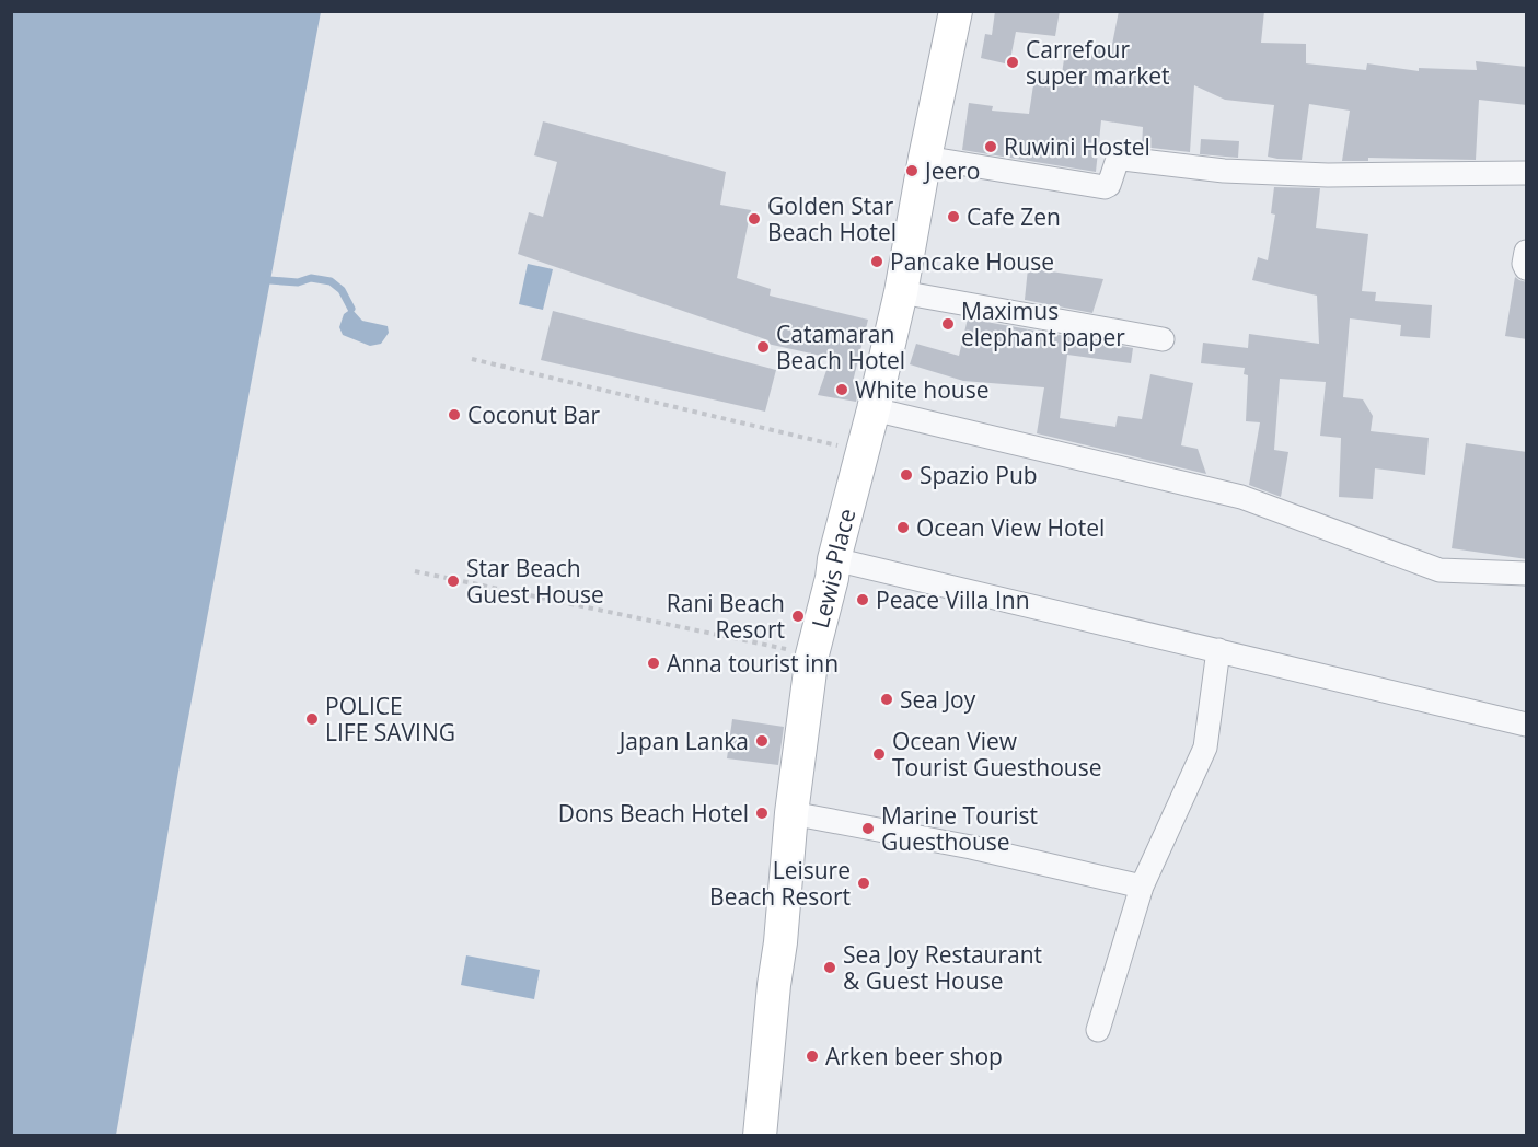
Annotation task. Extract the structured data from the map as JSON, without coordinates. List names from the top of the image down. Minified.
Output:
{"streets":{"street":["Lewis Place"]},"places":["Carrefour super market","Ruwini Hostel","Jeero","Cafe Zen","Golden Star Beach Hotel","Pancake House","Maximus elephant paper","Catamaran Beach Hotel","White house","Coconut Bar","Spazio Pub","Ocean View Hotel","Star Beach Guest House","Peace Villa Inn","Rani Beach Resort","Anna tourist inn","Sea Joy","POLICE LIFE SAVING","Japan Lanka","Ocean View Tourist Guesthouse","Dons Beach Hotel","Marine Tourist Guesthouse","Leisure Beach Resort","Sea Joy Restaurant & Guest House","Arken beer shop"]}
